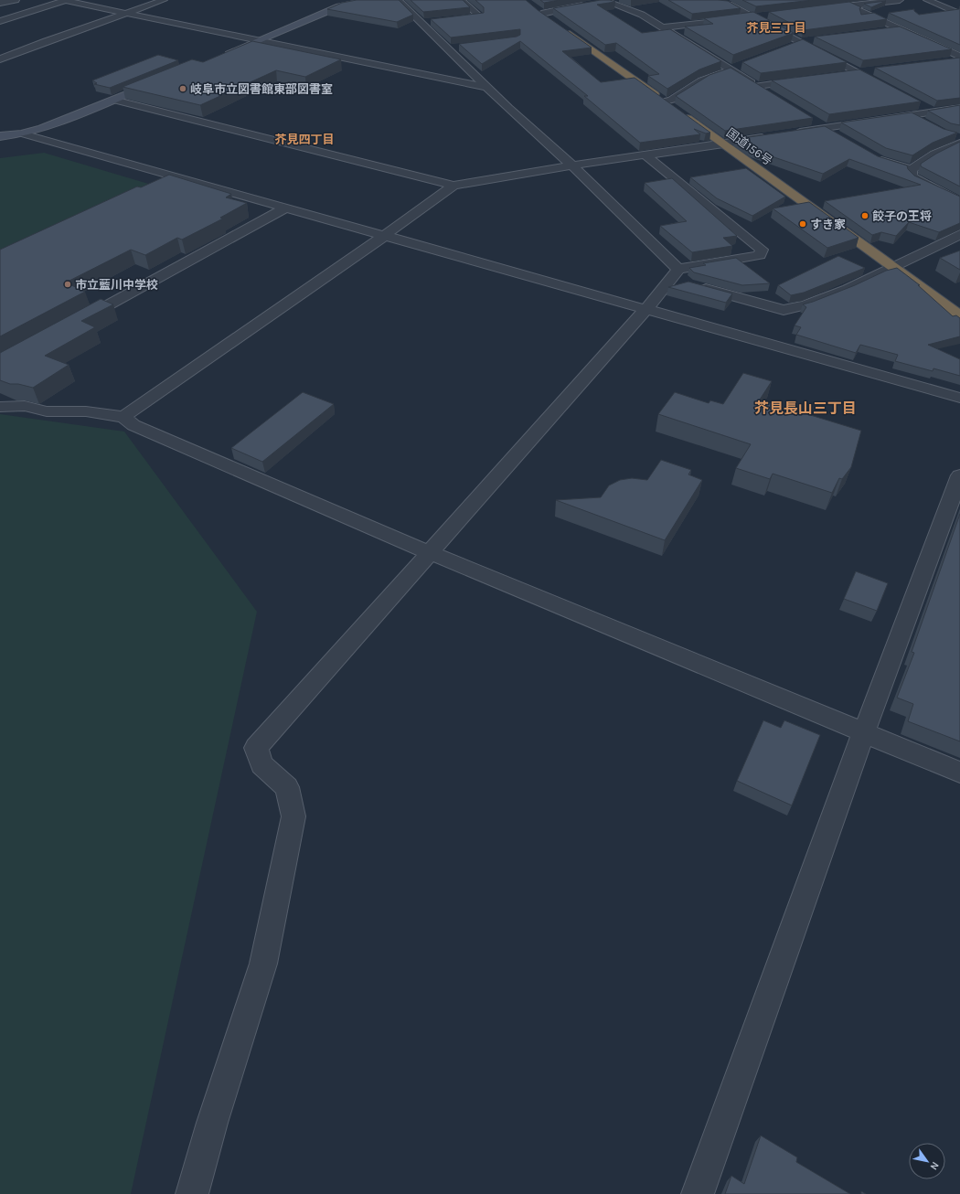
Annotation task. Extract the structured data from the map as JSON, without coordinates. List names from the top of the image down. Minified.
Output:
{"streets":{"highway":["国道156号"]},"districts":["芥見三丁目","芥見四丁目","芥見長山三丁目"],"places":["岐阜市立図書館東部図書室","餃子の王将","すき家","市立藍川中学校"],"north":"bottom right"}
